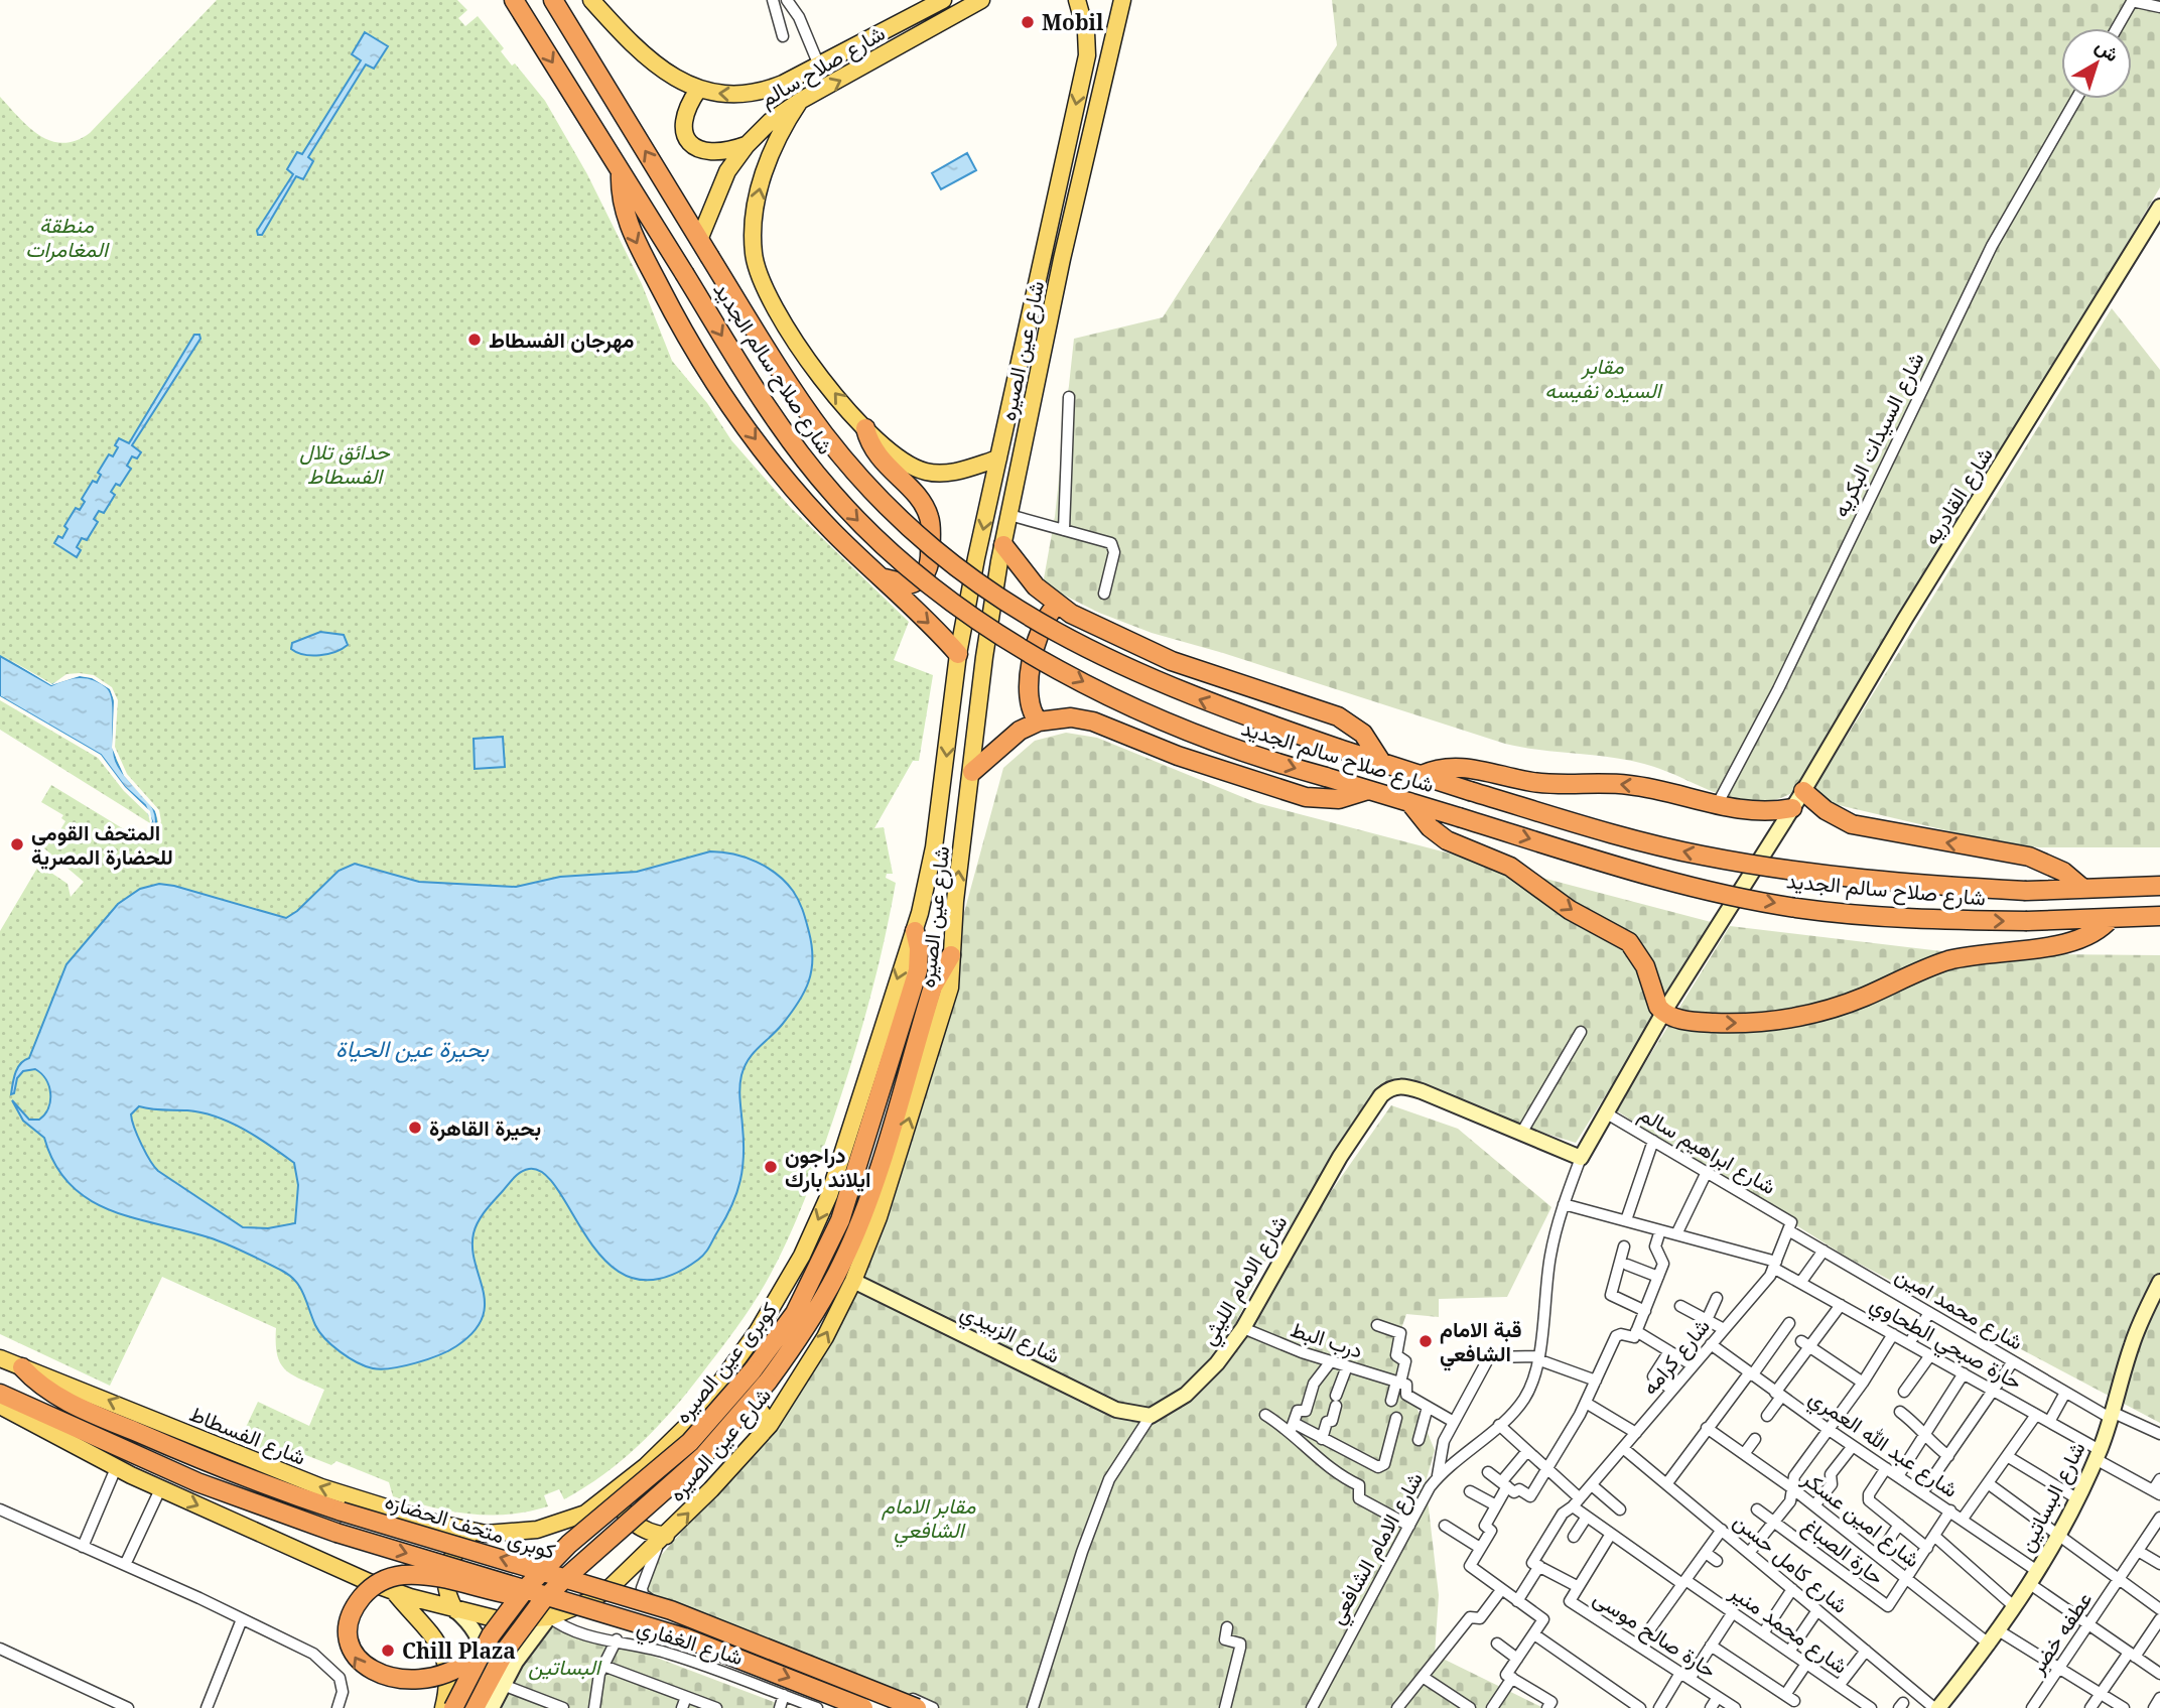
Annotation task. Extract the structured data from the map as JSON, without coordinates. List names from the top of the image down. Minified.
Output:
{"streets":{"highway":["شارع صلاح سالم الجديد","كوبرى عين الصيره","كوبرى متحف الحضاره"],"main road":["شارع صلاح سالم","شارع عين الصيره","شارع الفسطاط"],"street":["شارع السيدات البكريه","شارع القادريه","شارع ابراهيم سالم","شارع الامام الليثي","شارع محمد امين","شارع الزبيدي","درب البط","حارة صبحي الطحاوي","شارع كرامه","شارع عبد الله العمري","شارع البساتين","شارع امين عسكر","شارع الامام الشافعي","حارة الصباغ","شارع كامل حسن","شارع محمد منير","عطفه خضر","حارة صالح موسى","شارع الغفاري"]},"crossings":[["شارع صلاح سالم","شارع صلاح سالم الجديد"],["شارع عين الصيره","شارع الزبيدي"],["شارع عين الصيره","كوبرى عين الصيره"],["شارع عين الصيره","شارع الفسطاط"],["شارع عين الصيره","شارع الغفاري"],["شارع القادريه","شارع الامام الشافعي"],["شارع ابراهيم سالم","شارع محمد امين"],["شارع ابراهيم سالم","شارع كرامه"],["شارع ابراهيم سالم","شارع الامام الشافعي"],["شارع الامام الليثي","شارع الزبيدي"],["شارع الامام الليثي","درب البط"],["شارع الامام الليثي","شارع الامام الشافعي"],["شارع محمد امين","شارع كرامه"],["شارع محمد امين","شارع البساتين"],["حارة صبحي الطحاوي","شارع كرامه"],["حارة صبحي الطحاوي","شارع البساتين"],["حارة صبحي الطحاوي","شارع الامام الشافعي"],["شارع كرامه","شارع عبد الله العمري"],["شارع كرامه","شارع كامل حسن"],["شارع كرامه","شارع محمد منير"],["شارع الفسطاط","كوبرى متحف الحضاره"],["شارع عبد الله العمري","شارع البساتين"],["شارع عبد الله العمري","عطفه خضر"],["شارع البساتين","شارع امين عسكر"],["شارع البساتين","شارع كامل حسن"],["شارع امين عسكر","حارة الصباغ"],["شارع الامام الشافعي","شارع محمد منير"]],"water":["بحيرة عين الحياة"],"parks":["منطقة المغامرات","مقابر السيده نفيسه","حدائق تلال الفسطاط","مقابر الامام الشافعي","البساتين"],"places":["Mobil","مهرجان الفسطاط","المتحف القومى للحضارة المصرية","بحيرة القاهرة","دراجون ايلاند بارك","قبة الامام الشافعي","Chill Plaza"],"north":"top right"}
